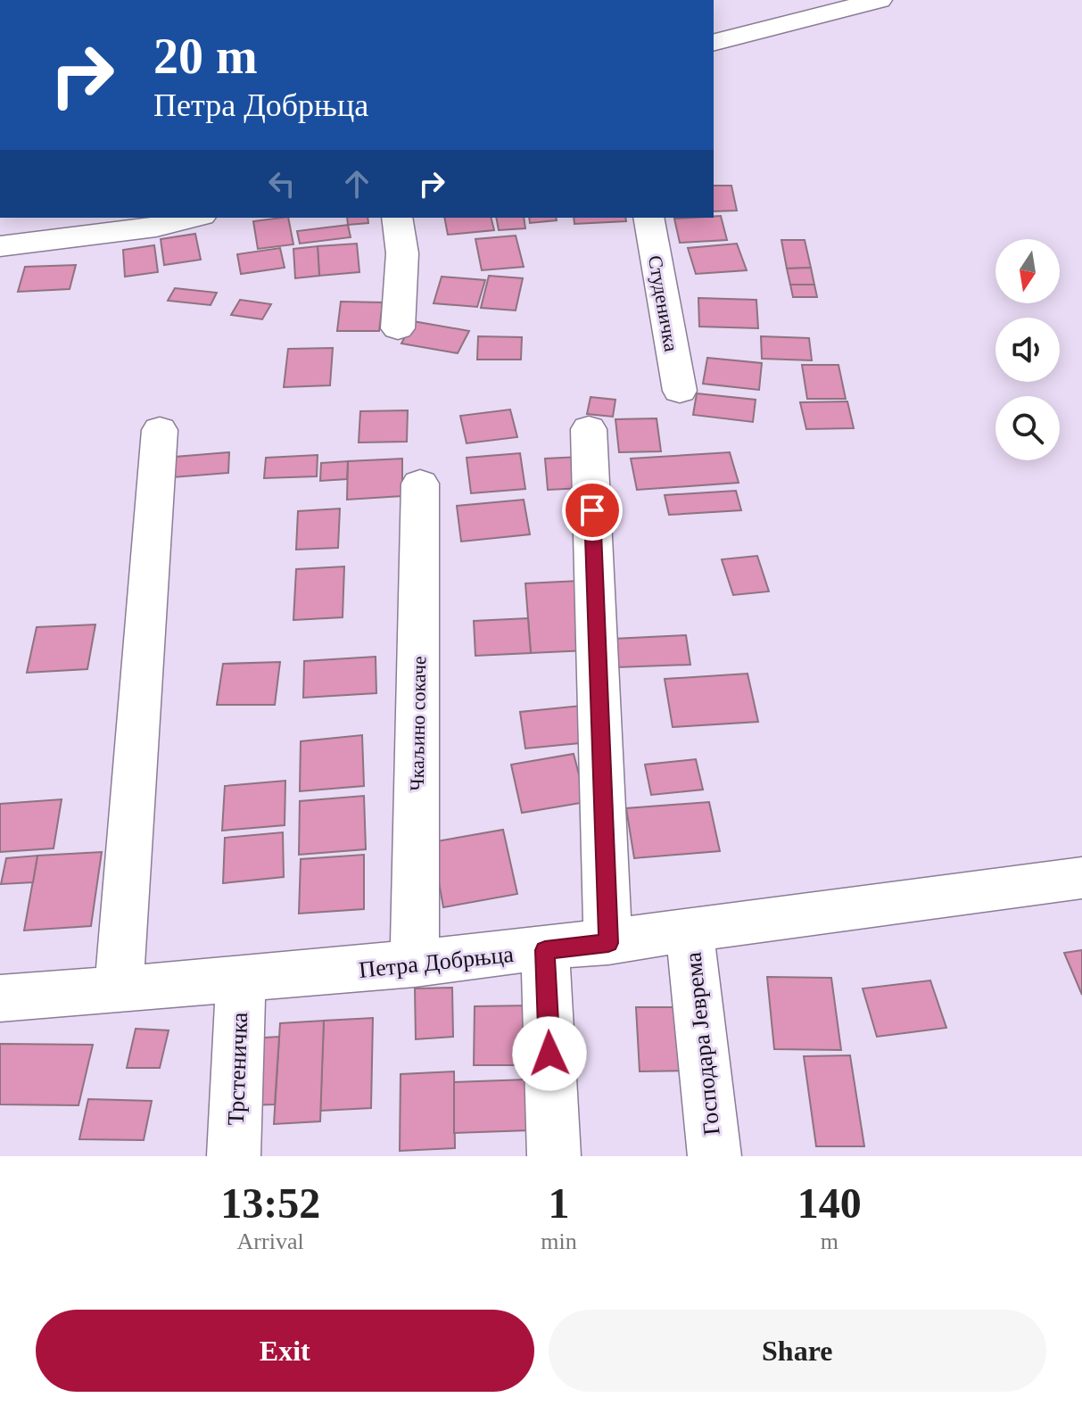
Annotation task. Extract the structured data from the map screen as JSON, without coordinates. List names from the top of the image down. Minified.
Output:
{"streets":{"street":["Студеничка","Чкаљино сокаче","Петра Добрњца","Господара Јеврема","Трстеничка"]},"crossings":[["Чкаљино сокаче","Петра Добрњца"],["Петра Добрњца","Господара Јеврема"],["Петра Добрњца","Трстеничка"]],"north":"bottom","page":{"turn":["20 m","Петра Добрњца"],"eta":["13:52","Arrival","1","min","140","m"],"buttons":["Exit","Share"]}}
